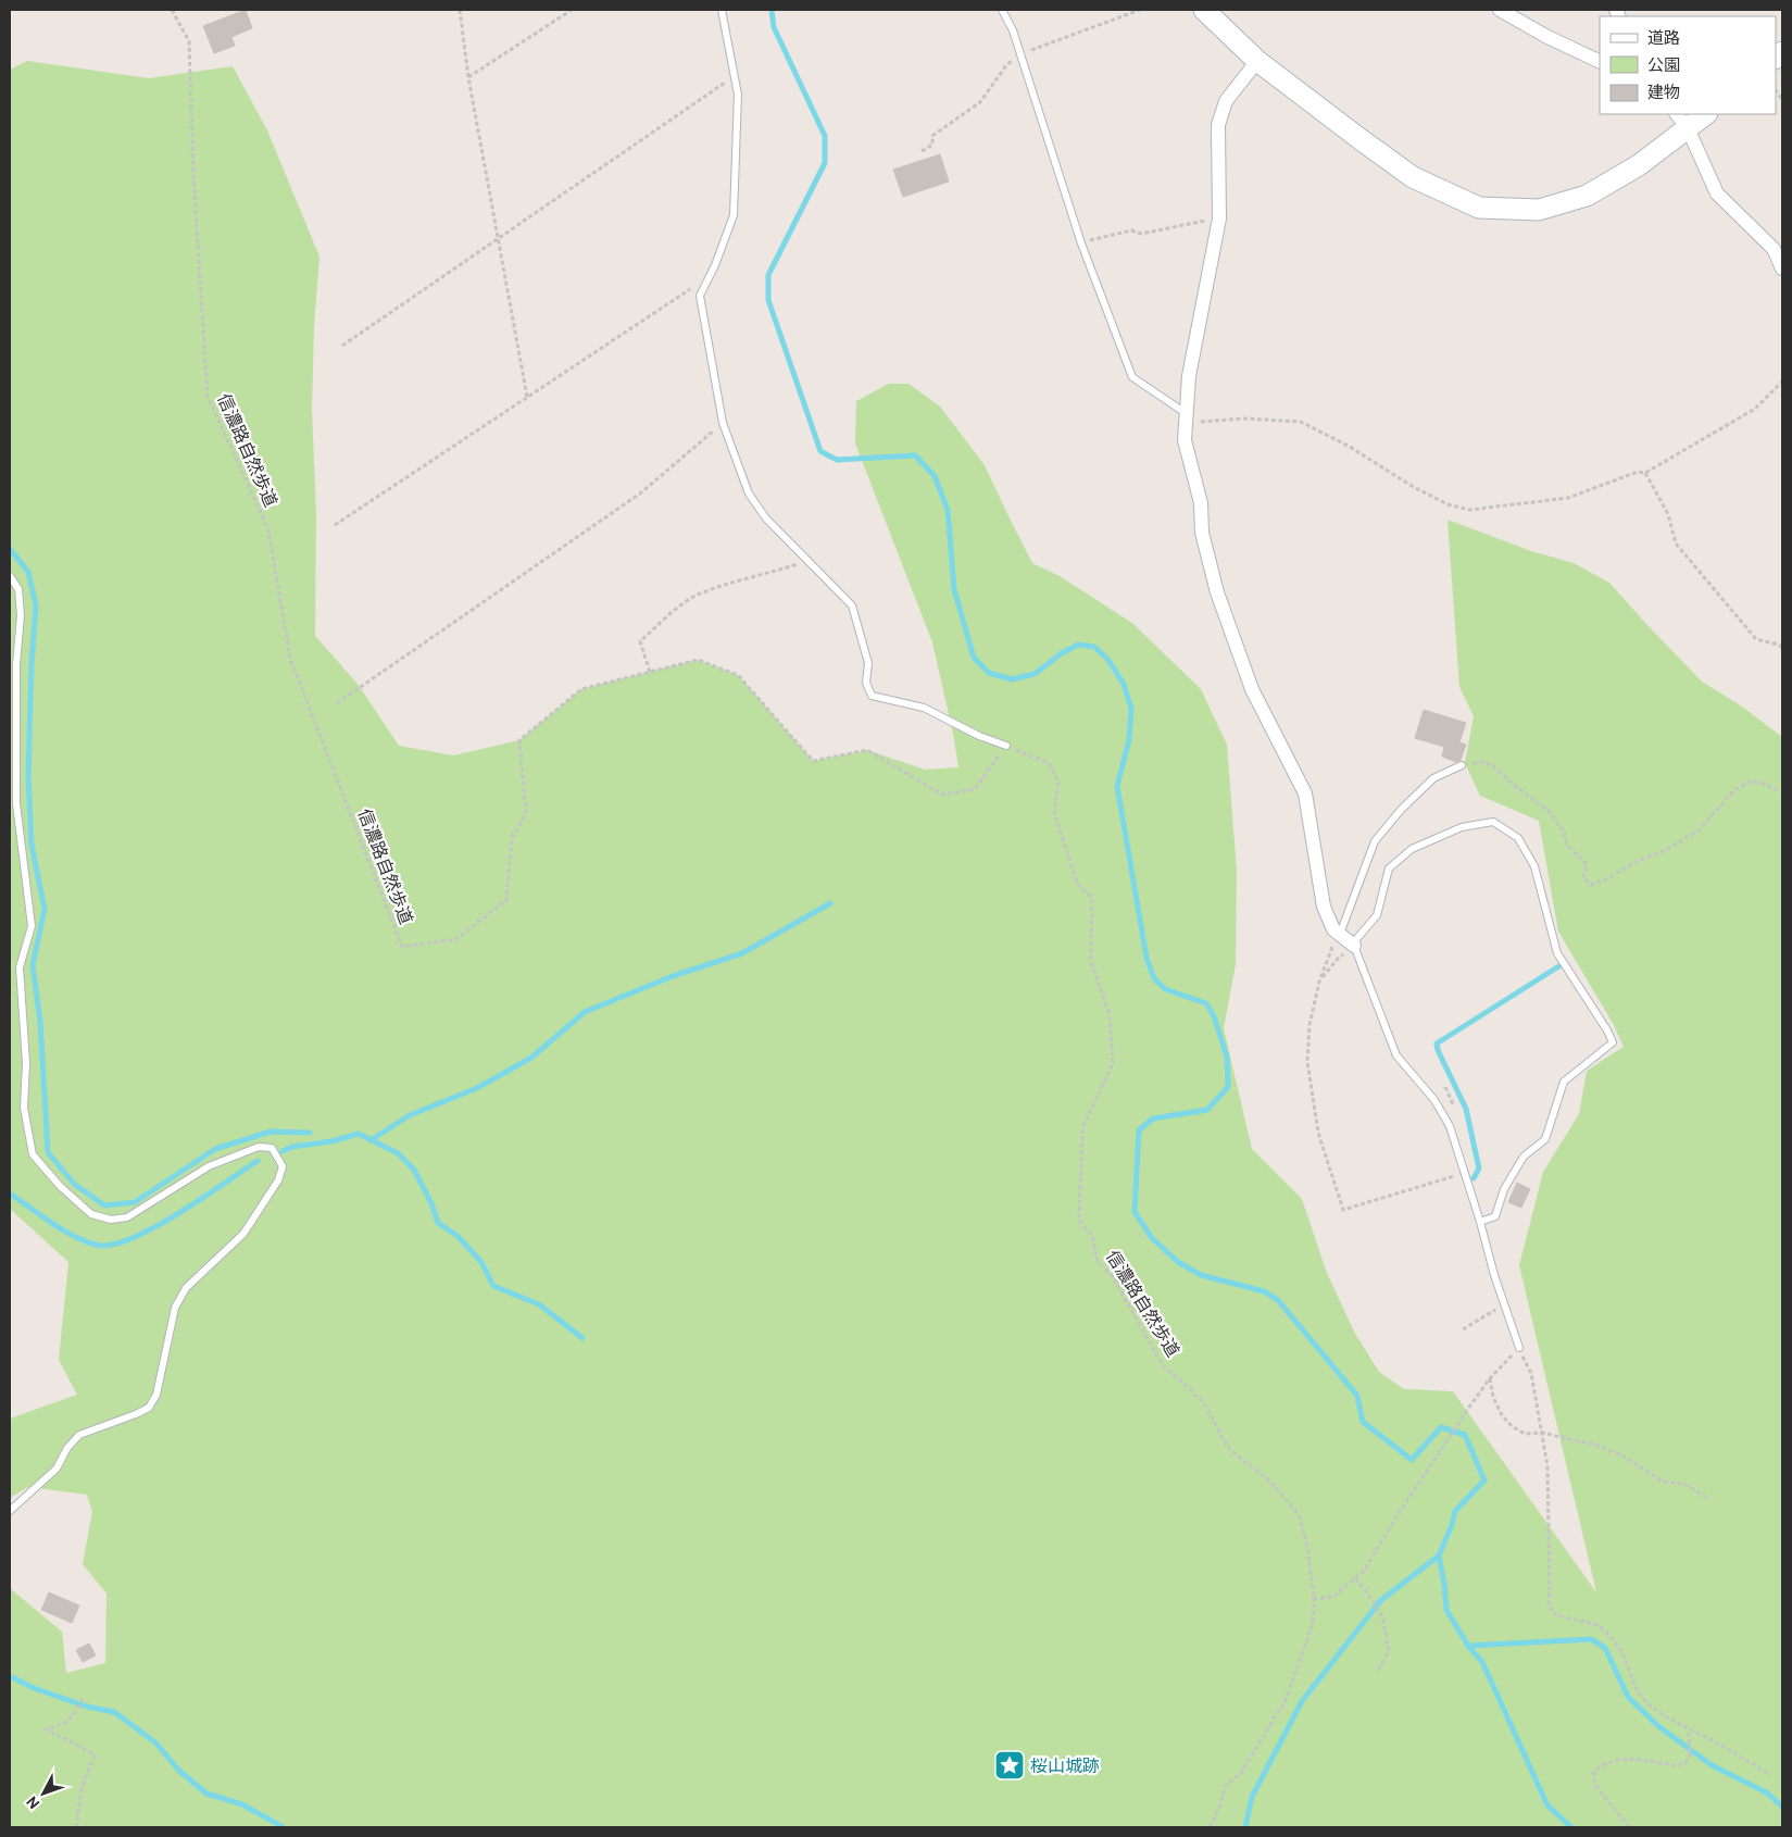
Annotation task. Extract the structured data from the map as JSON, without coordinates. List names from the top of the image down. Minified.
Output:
{"streets":{"path":["信濃路自然歩道"]},"places":{"place":["桜山城跡"]},"legend":["道路","公園","建物"],"north":"bottom left"}
